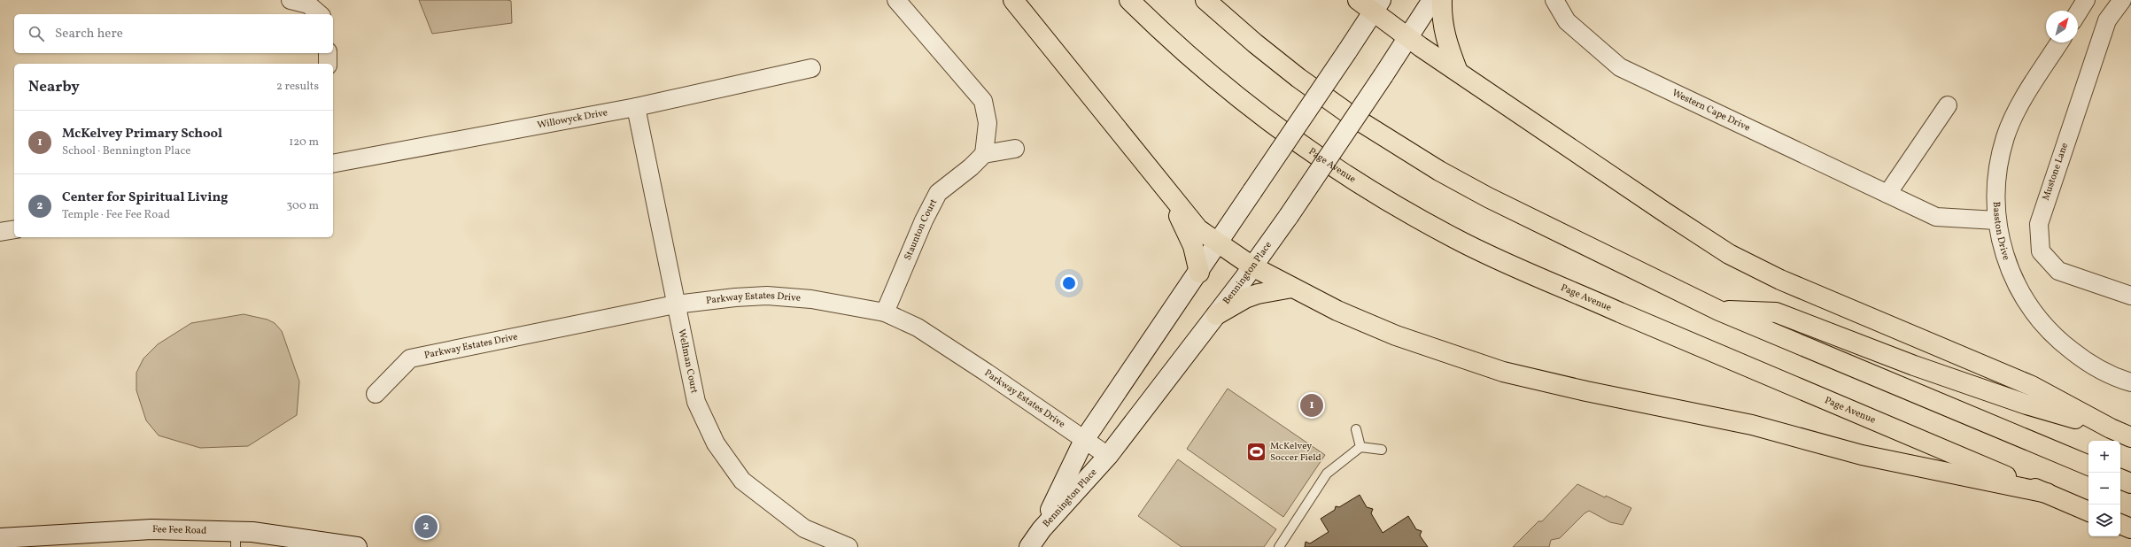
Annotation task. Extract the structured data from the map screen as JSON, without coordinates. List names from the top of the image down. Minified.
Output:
{"streets":{"highway":["Page Avenue"],"main road":["Bennington Place","Fee Fee Road"],"street":["Western Cape Drive","Willowyck Drive","Mustone Lane","Staunton Court","Basston Drive","Parkway Estates Drive","Wellman Court"]},"crossings":[["Western Cape Drive","Basston Drive"],["Willowyck Drive","Wellman Court"],["Staunton Court","Parkway Estates Drive"],["Bennington Place","Parkway Estates Drive"],["Parkway Estates Drive","Wellman Court"]],"places":{"sports":["McKelvey Soccer Field"]},"north":"top right","page":{"search":"Search here","heading":["Nearby","2 results"],"list":[{"mark":"1","name":"McKelvey Primary School","note":"School · Bennington Place","value":"120 m"},{"mark":"2","name":"Center for Spiritual Living","note":"Temple · Fee Fee Road","value":"300 m"}],"pins":["1","2"],"map_buttons":["+","−"]}}
